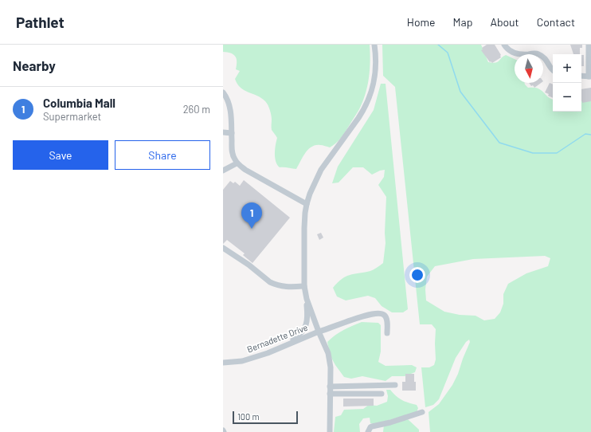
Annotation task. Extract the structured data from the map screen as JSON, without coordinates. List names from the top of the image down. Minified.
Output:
{"streets":{"street":["Bernadette Drive"]},"scale_bar":"100 m","north":"bottom","page":{"header":"Pathlet","nav":["Home","Map","About","Contact"],"heading":"Nearby","map_buttons":["+","−"],"list":[{"mark":"1","name":"Columbia Mall","note":"Supermarket","value":"260 m"}],"buttons":["Save","Share"],"pins":"1","scale":"100 m"}}
